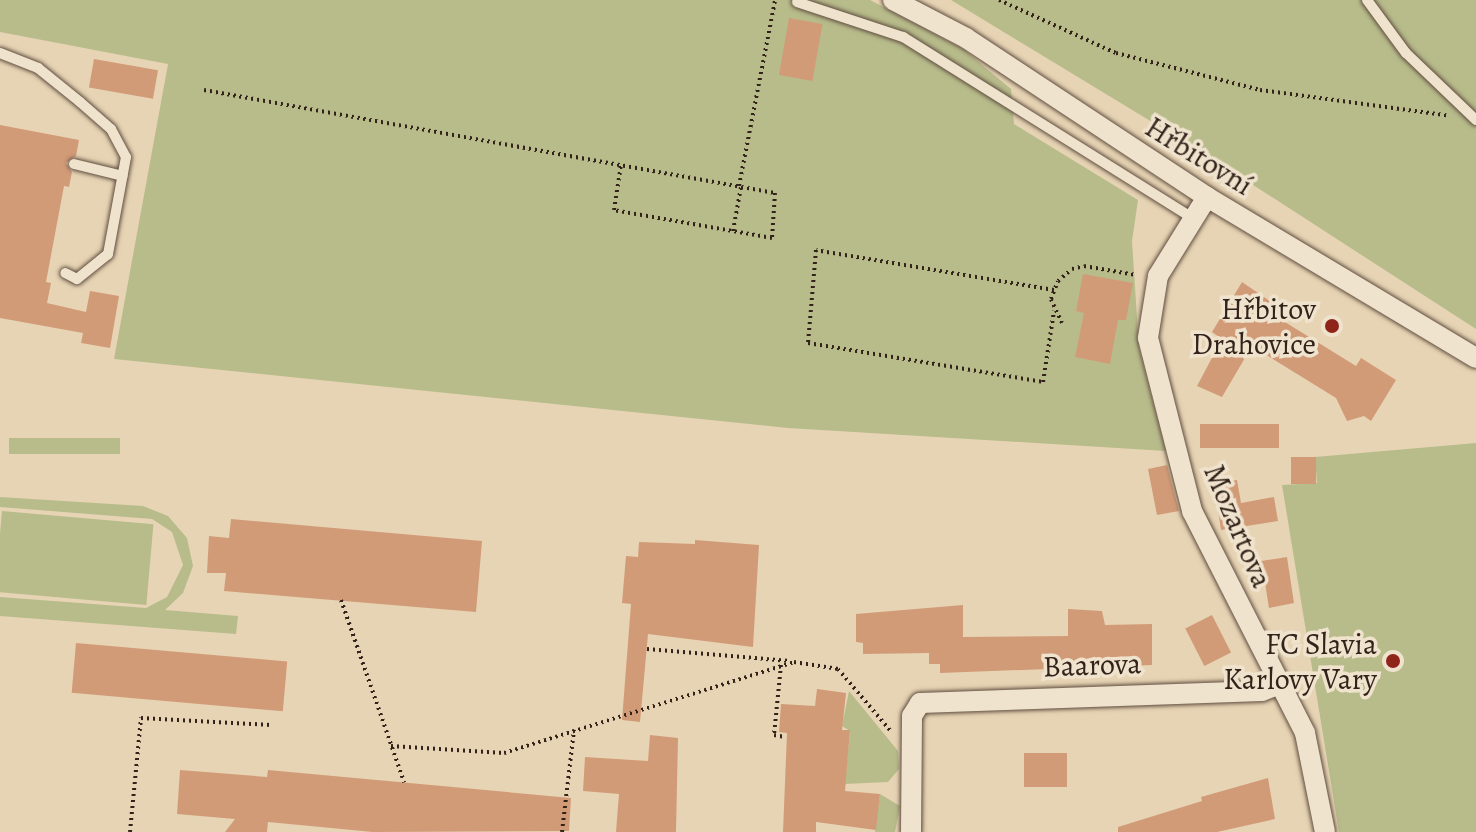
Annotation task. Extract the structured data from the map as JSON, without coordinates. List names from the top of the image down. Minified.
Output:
{"streets":{"street":["Hřbitovní","Mozartova","Baarova"]},"crossings":[["Hřbitovní","Mozartova"],["Mozartova","Baarova"]],"places":["Hřbitov Drahovice","FC Slavia Karlovy Vary"]}
